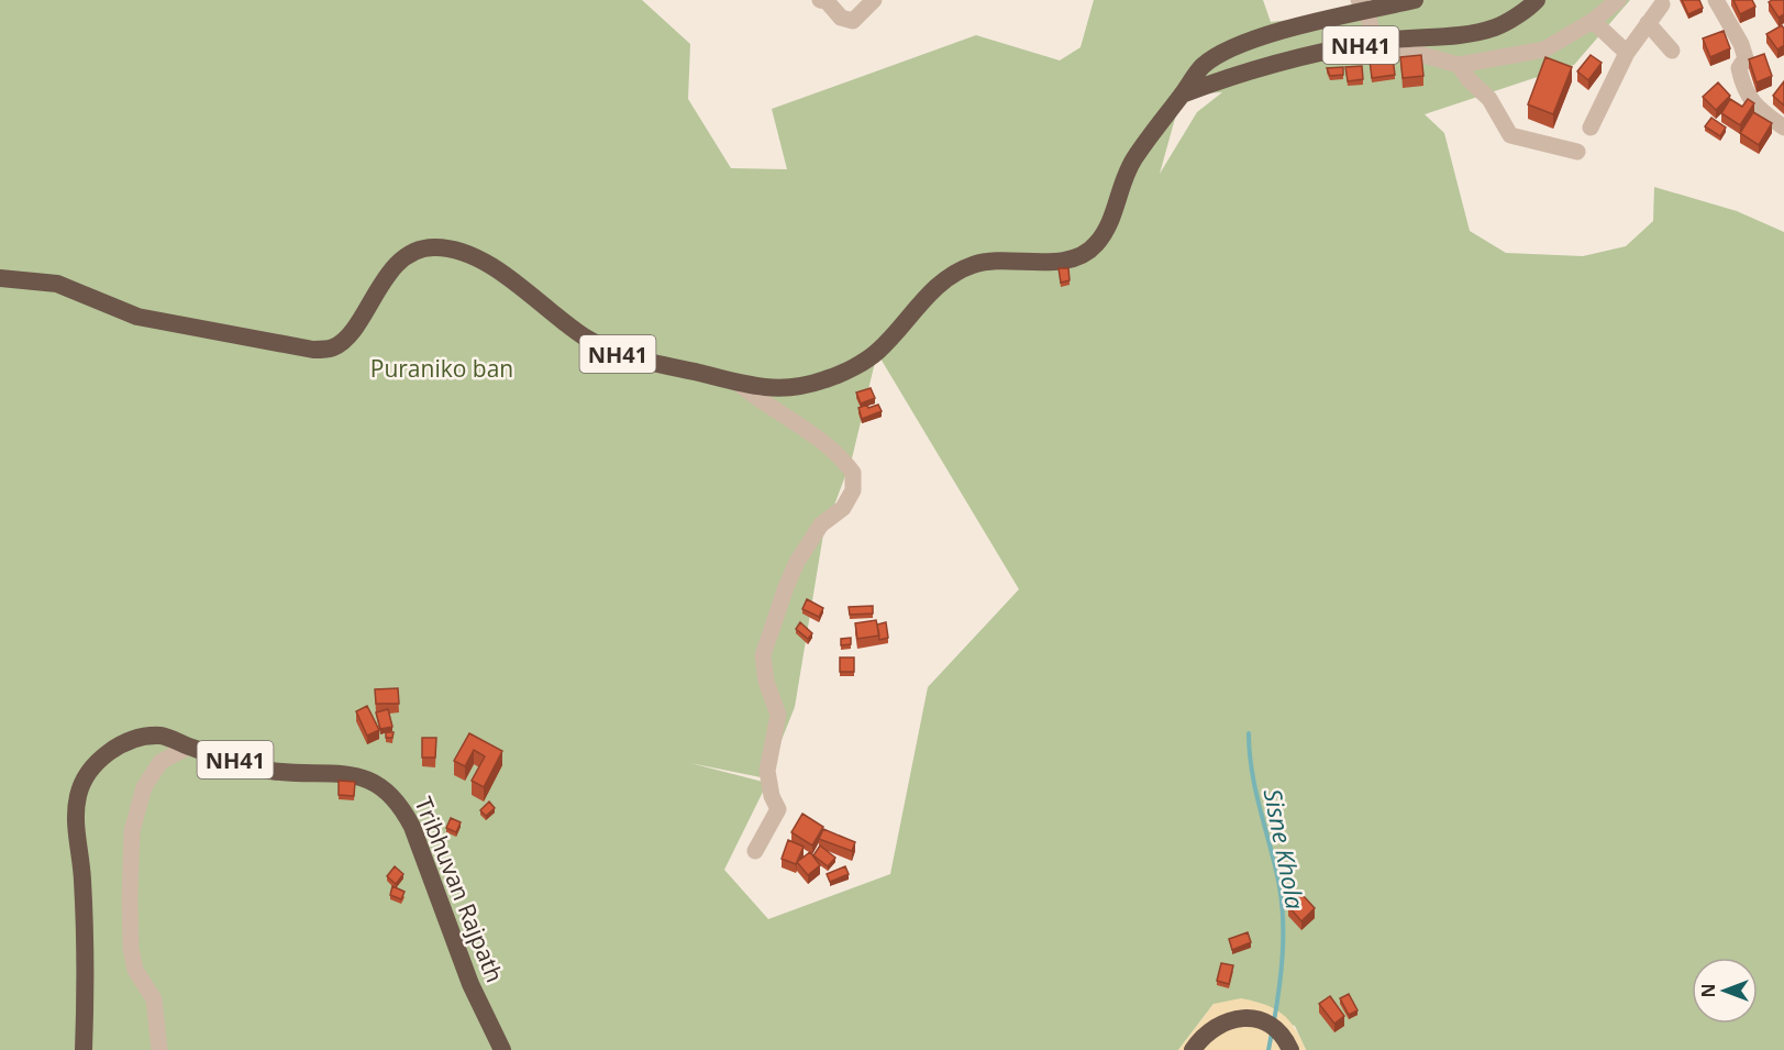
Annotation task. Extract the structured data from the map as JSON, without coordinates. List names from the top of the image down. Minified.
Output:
{"streets":{"highway":["NH41","Tribhuvan Rajpath"]},"water":["Sisne Khola"],"parks":["Puraniko ban"],"north":"left"}
